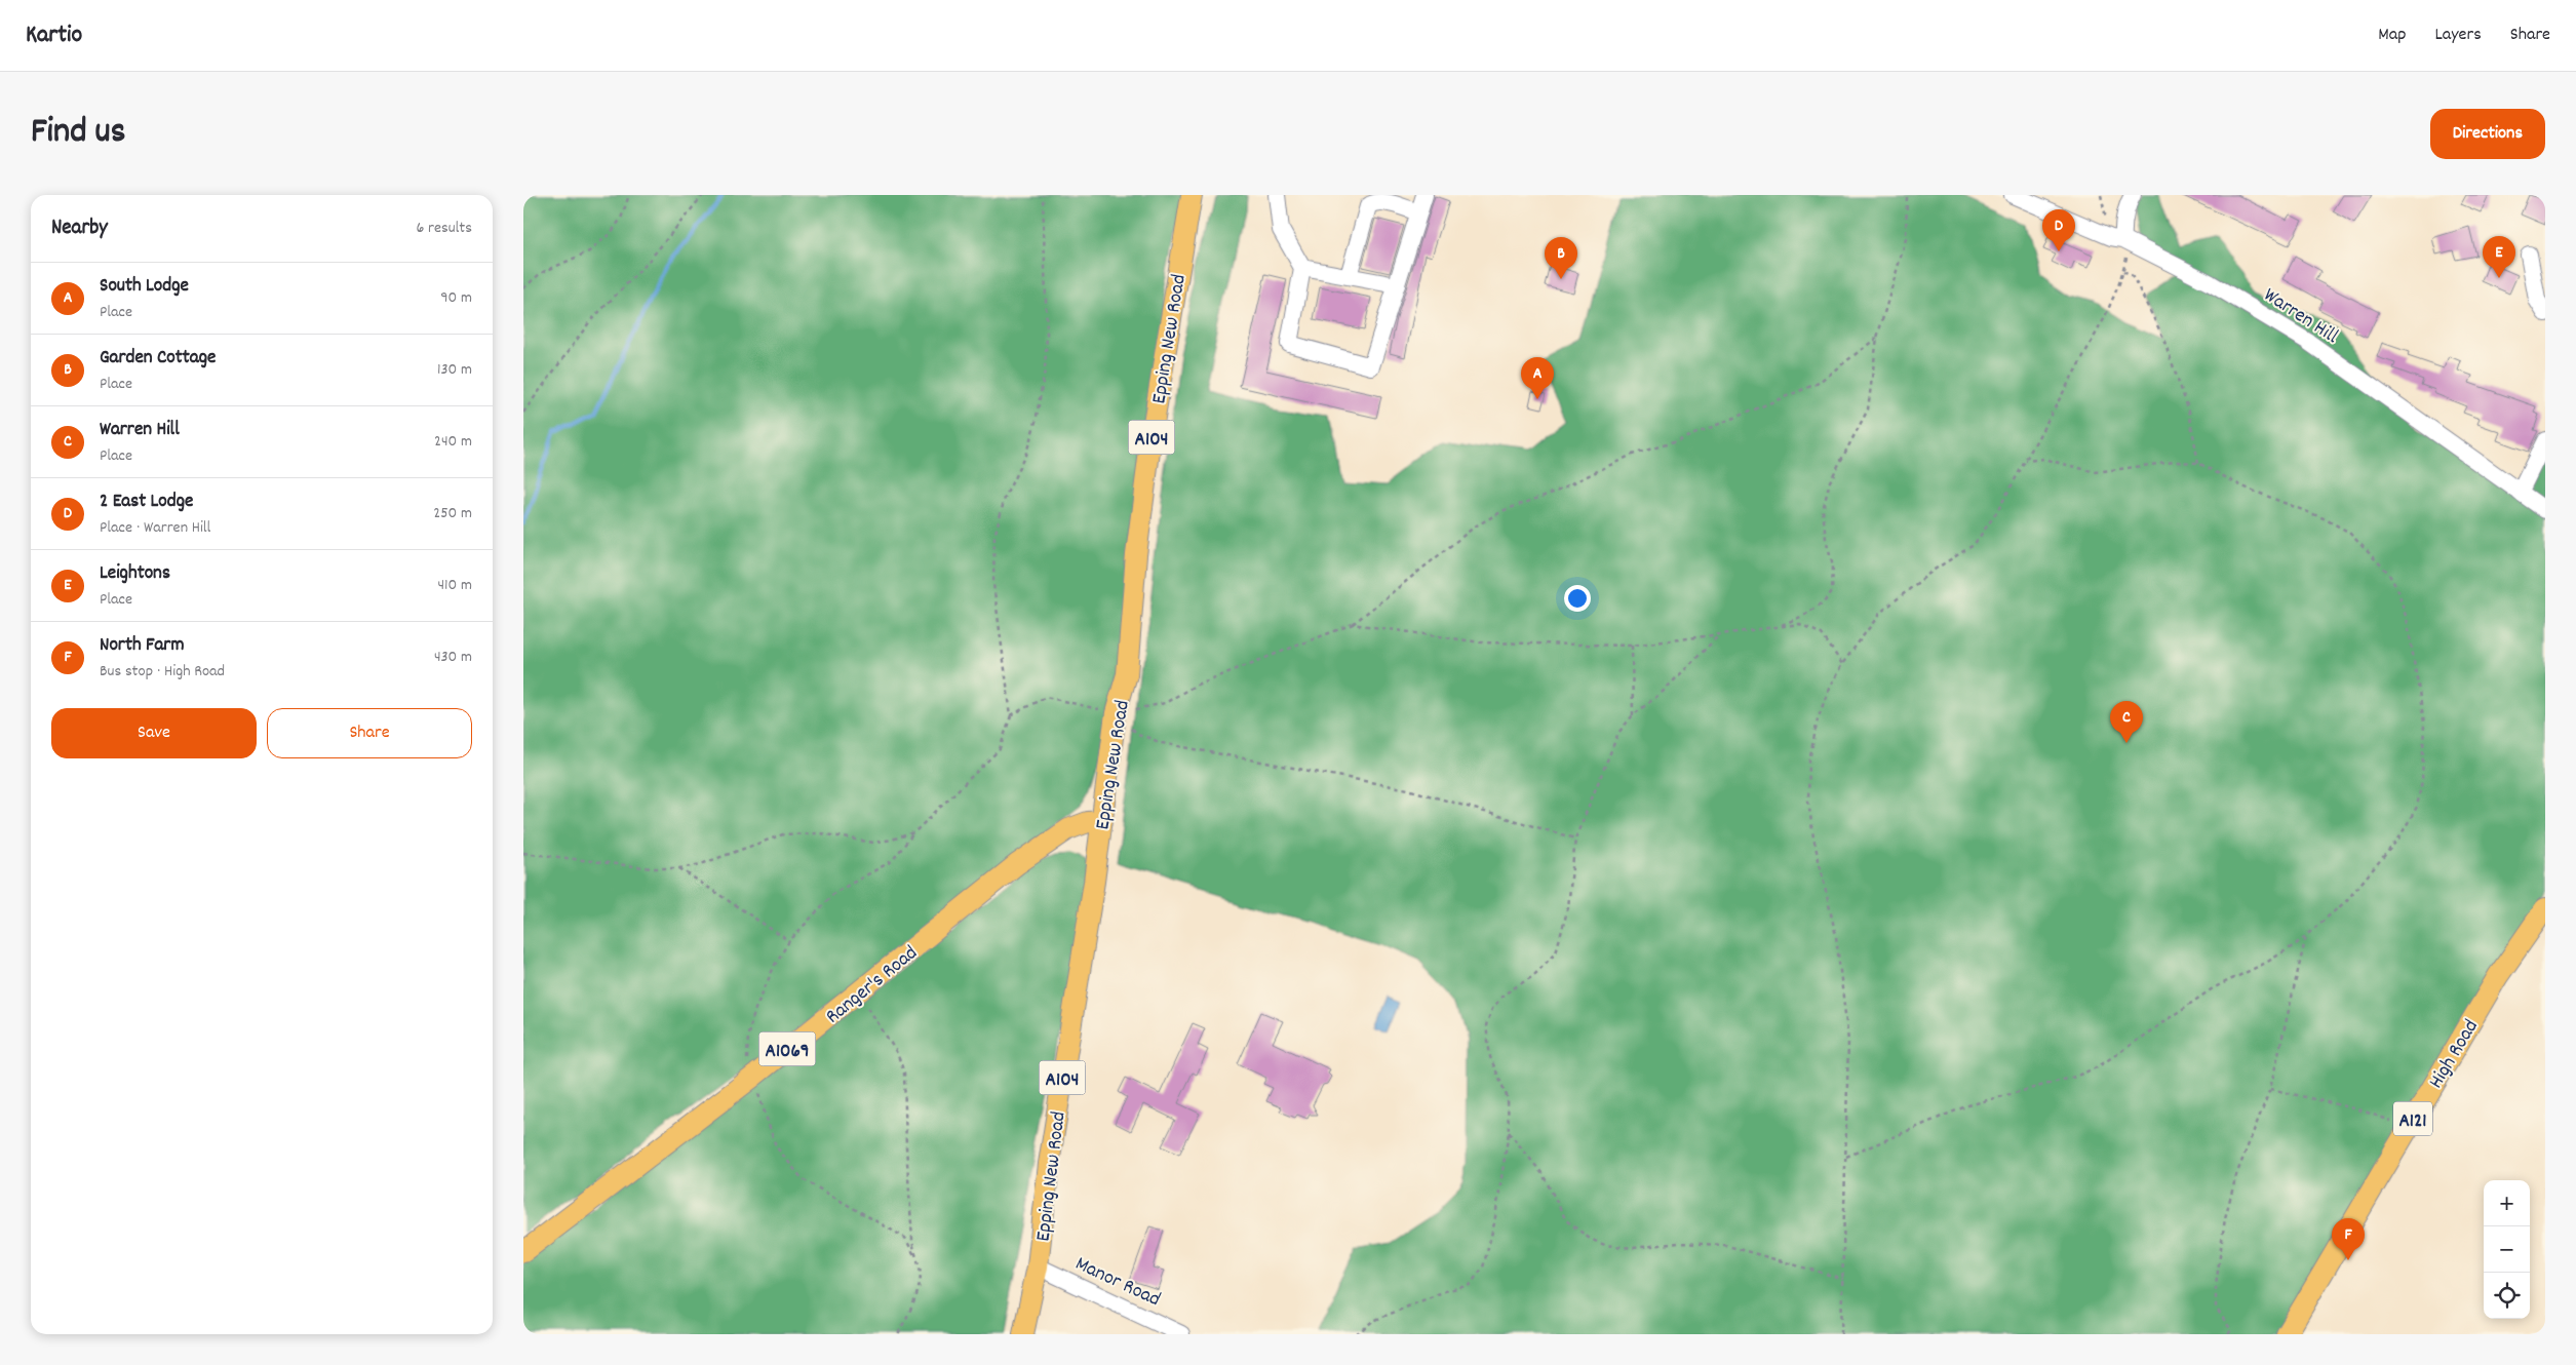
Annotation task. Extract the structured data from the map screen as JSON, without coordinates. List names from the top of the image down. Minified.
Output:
{"streets":{"main road":["Epping New Road","A104","Ranger's Road","A1069","High Road","A121"],"street":["Warren Hill","Manor Road"]},"crossings":[["Epping New Road","Ranger's Road"],["Epping New Road","Manor Road"]],"page":{"header":"Kartio","nav":["Map","Layers","Share"],"title":"Find us","buttons":["Directions",["Save","Share"]],"heading":["Nearby","6 results"],"pins":["D","E","B","A","C","F"],"list":[{"mark":"A","name":"South Lodge","note":"Place","value":"90 m"},{"mark":"B","name":"Garden Cottage","note":"Place","value":"130 m"},{"mark":"C","name":"Warren Hill","note":"Place","value":"240 m"},{"mark":"D","name":"2 East Lodge","note":"Place · Warren Hill","value":"250 m"},{"mark":"E","name":"Leightons","note":"Place","value":"410 m"},{"mark":"F","name":"North Farm","note":"Bus stop · High Road","value":"430 m"}],"map_buttons":["+","−"]}}
